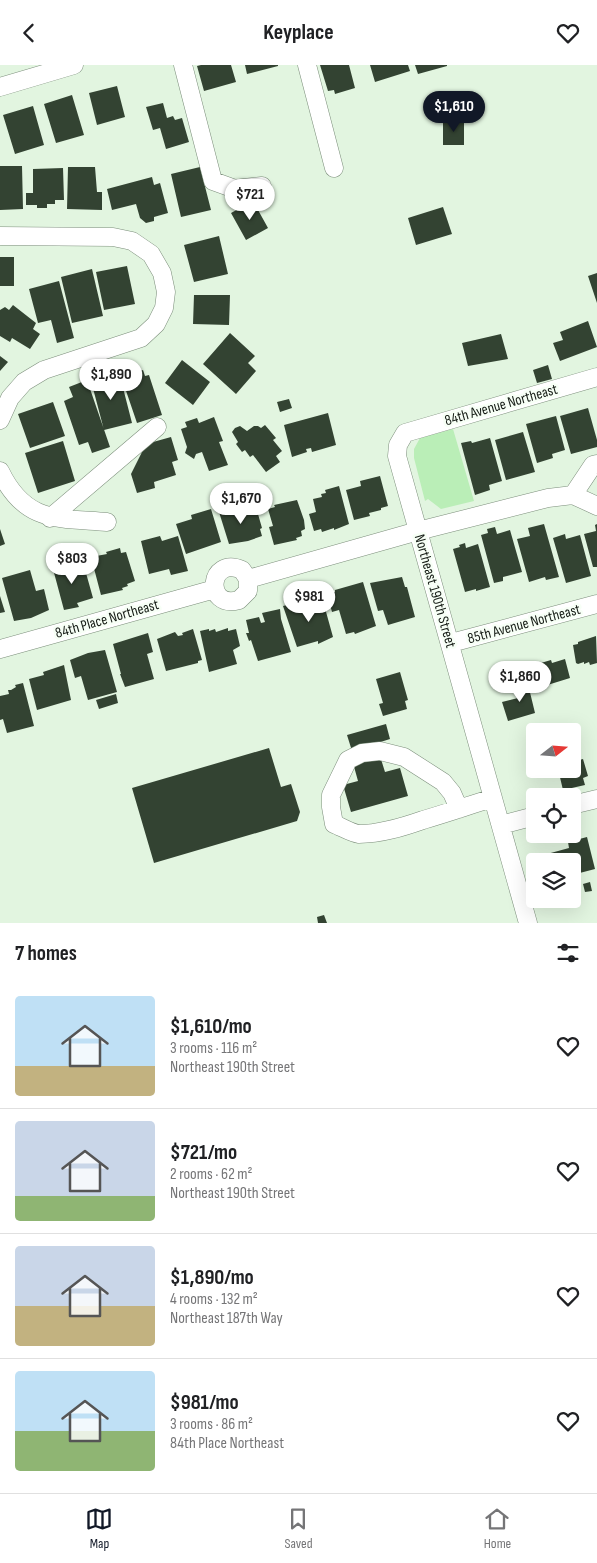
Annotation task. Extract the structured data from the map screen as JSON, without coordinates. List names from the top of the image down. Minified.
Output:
{"streets":{"street":["84th Avenue Northeast","Northeast 190th Street","84th Place Northeast","85th Avenue Northeast"]},"crossings":[["84th Avenue Northeast","Northeast 190th Street"],["Northeast 190th Street","84th Place Northeast"],["Northeast 190th Street","85th Avenue Northeast"]],"north":"right","page":{"header":"Keyplace","price":["$1,610","$721","$1,890","$1,670","$803","$981","$1,860"],"heading":"7 homes","list":[{"name":"$1,610/mo","note":"3 rooms · 116 m² · Northeast 190th Street"},{"name":"$721/mo","note":"2 rooms · 62 m² · Northeast 190th Street"},{"name":"$1,890/mo","note":"4 rooms · 132 m² · Northeast 187th Way"},{"name":"$981/mo","note":"3 rooms · 86 m² · 84th Place Northeast"}],"tabs":["Map","Saved","Home"]}}
